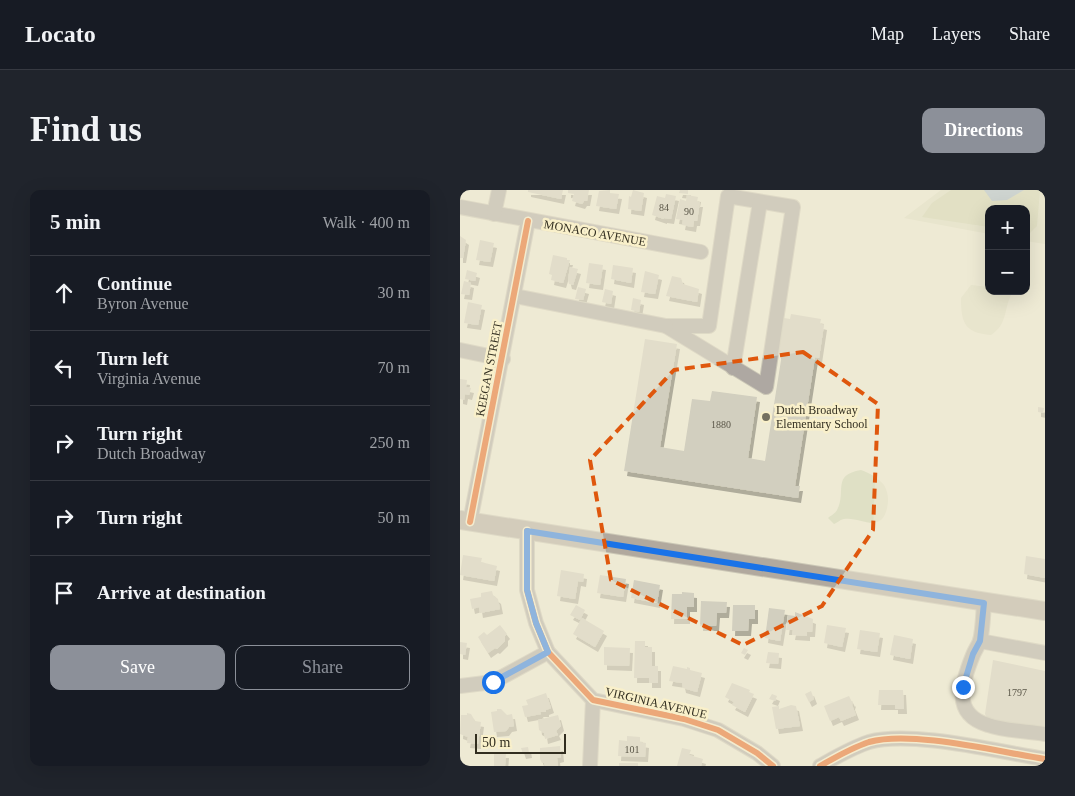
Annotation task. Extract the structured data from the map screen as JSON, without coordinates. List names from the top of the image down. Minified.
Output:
{"streets":{"street":["MONACO AVENUE","KEEGAN STREET","VIRGINIA AVENUE"]},"crossings":[["MONACO AVENUE","KEEGAN STREET"]],"places":["Dutch Broadway Elementary School"],"house_numbers":["84","90","1880","1797","101"],"scale_bar":"50 m","page":{"header":"Locato","nav":["Map","Layers","Share"],"buttons":["Directions",["Save","Share"]],"title":"Find us","heading":["5 min","Walk · 400 m"],"map_buttons":["+","−"],"list":[["Continue","Byron Avenue","30 m"],["Turn left","Virginia Avenue","70 m"],["Turn right","Dutch Broadway","250 m"],["Turn right","50 m"],"Arrive at destination"],"scale":"50 m"}}
